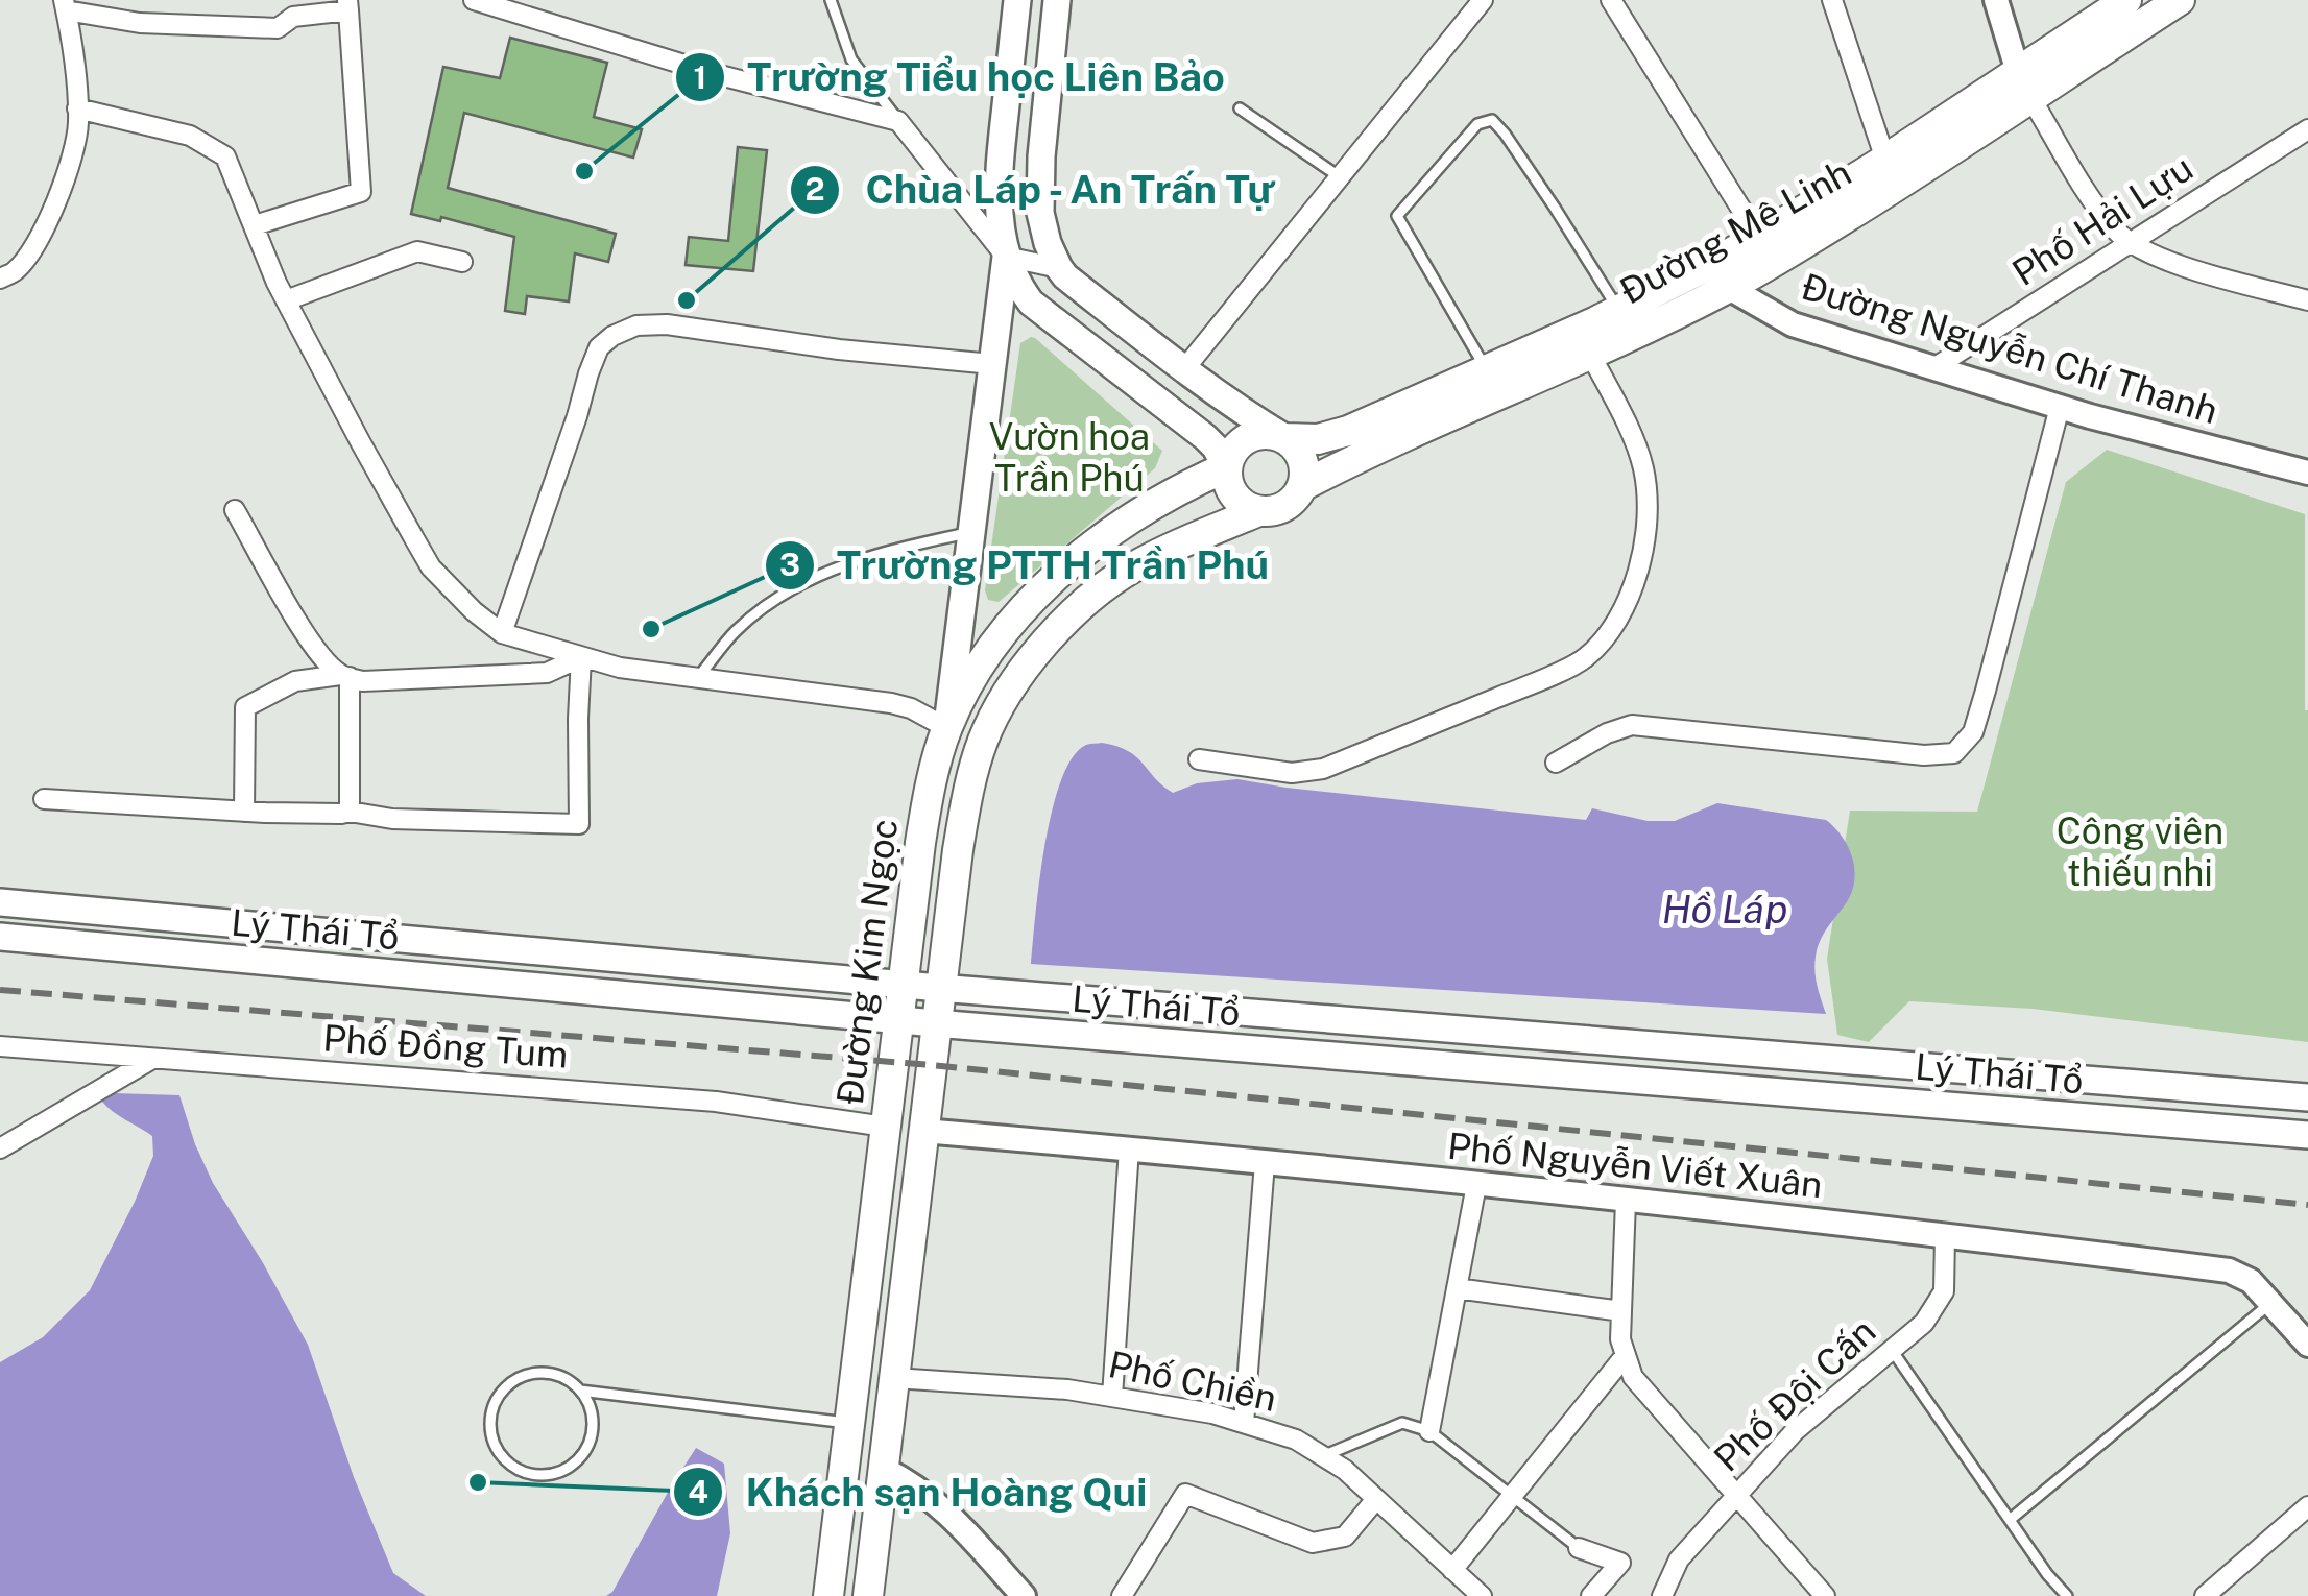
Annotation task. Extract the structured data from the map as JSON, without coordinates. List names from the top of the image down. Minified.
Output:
{"streets":{"main road":["Đường Mê Linh","Lý Thái Tổ","Đường Kim Ngọc"],"street":["Phố Hải Lựu","Đường Nguyễn Chí Thanh","Phố Đồng Tum","Phố Nguyễn Viết Xuân","Phố Chiền","Phố Đội Cấn"]},"crossings":[["Phố Hải Lựu","Đường Nguyễn Chí Thanh"],["Đường Mê Linh","Đường Nguyễn Chí Thanh"],["Đường Mê Linh","Đường Kim Ngọc"],["Lý Thái Tổ","Đường Kim Ngọc"],["Đường Kim Ngọc","Phố Đồng Tum"],["Đường Kim Ngọc","Phố Nguyễn Viết Xuân"],["Đường Kim Ngọc","Phố Chiền"],["Phố Nguyễn Viết Xuân","Phố Đội Cấn"]],"water":["Hồ Láp"],"parks":["Vườn hoa Trần Phú","Công viên thiếu nhi"],"places":["Trường Tiểu học Liên Bảo","Chùa Láp - An Trấn Tự","Trường PTTH Trần Phú","Khách sạn Hoàng Qui"]}
